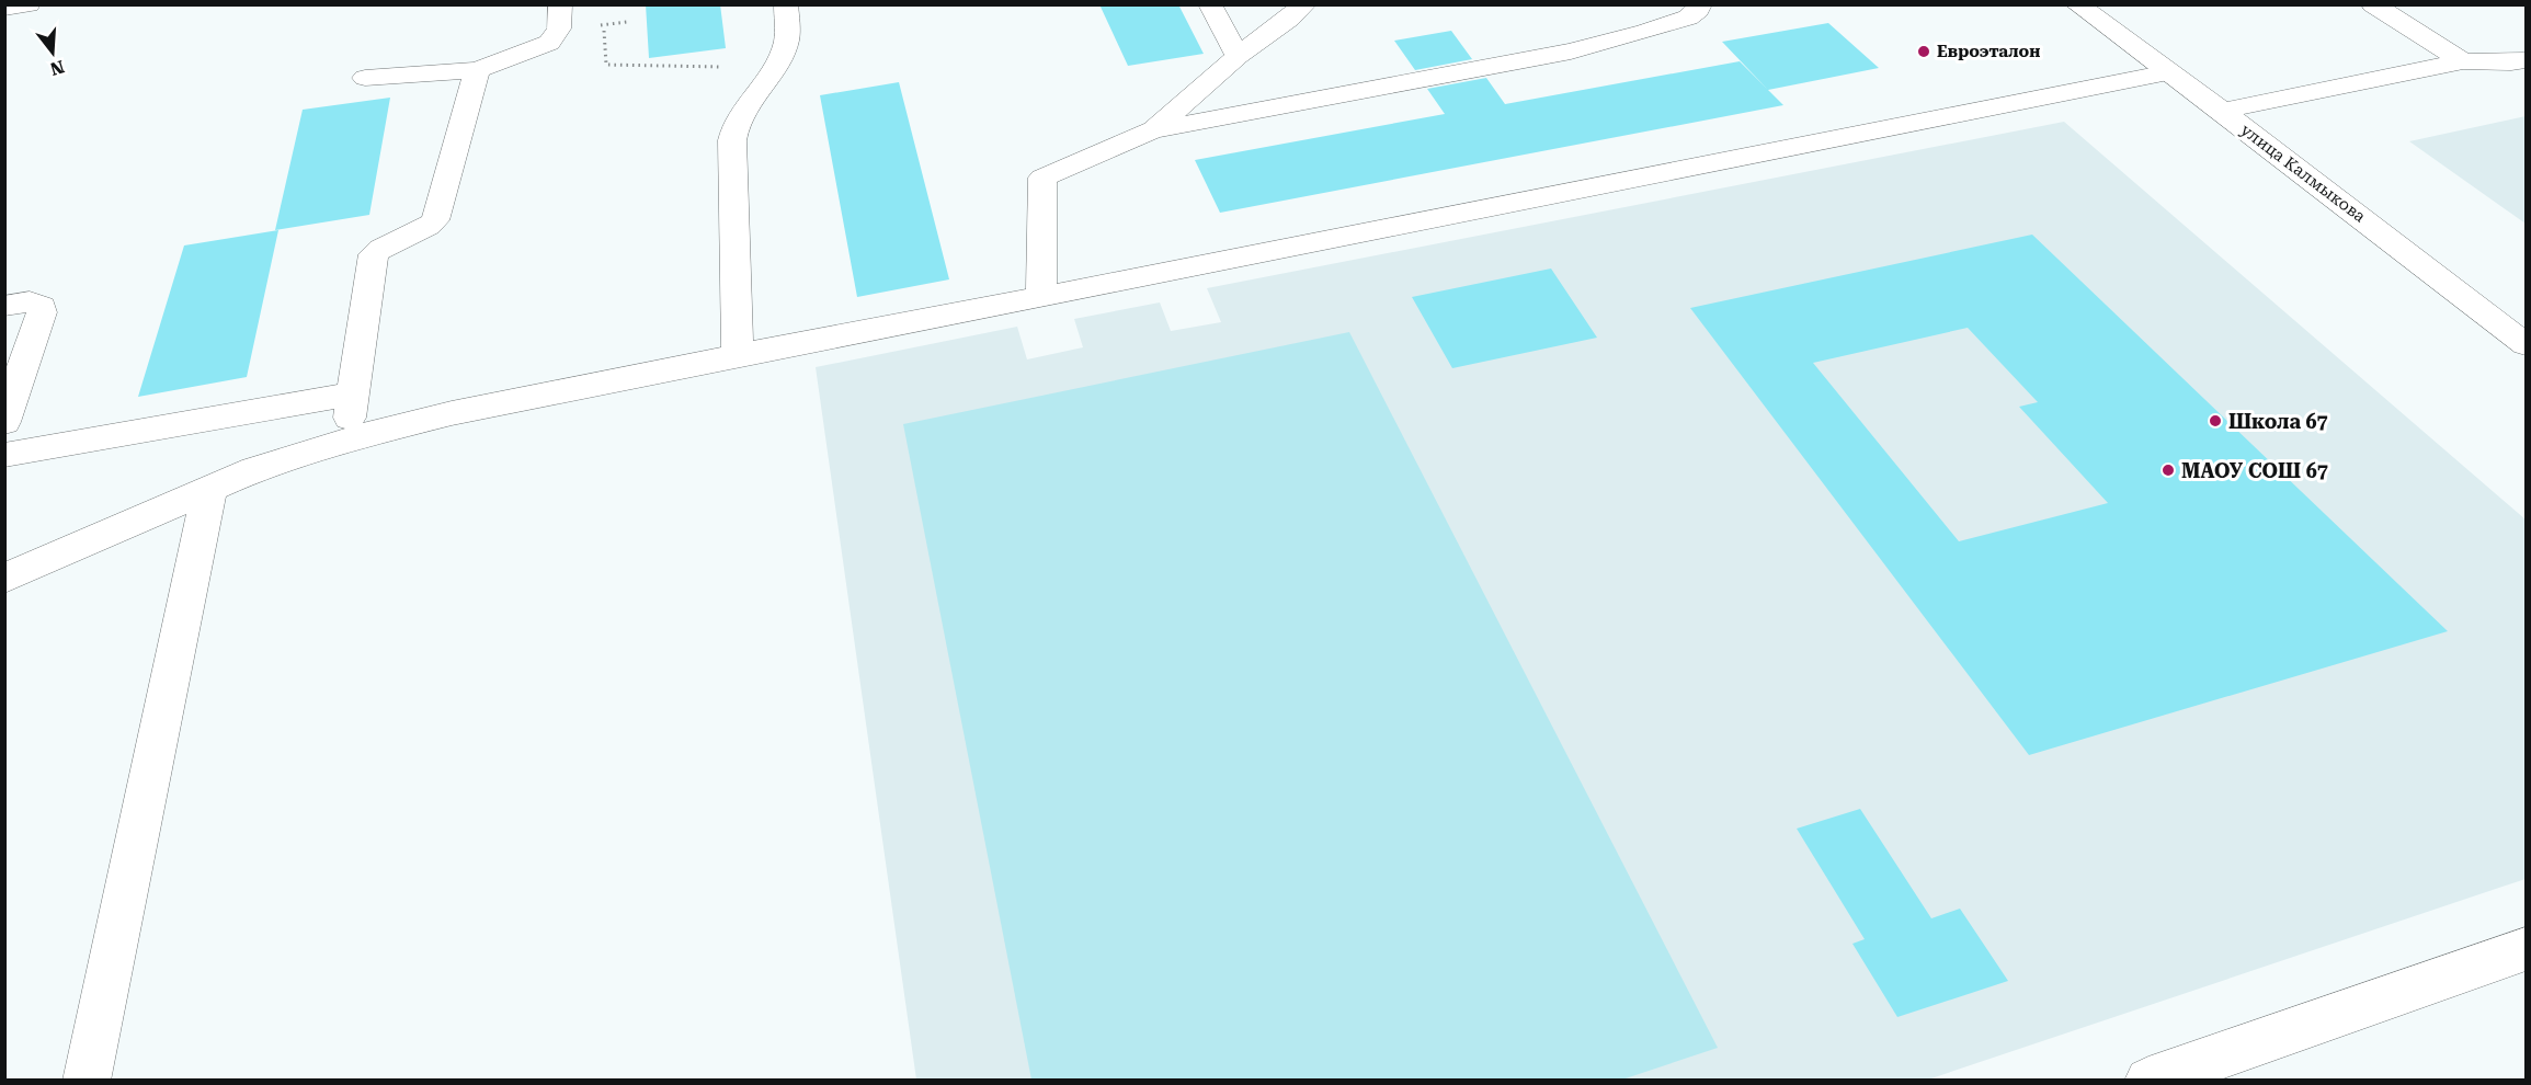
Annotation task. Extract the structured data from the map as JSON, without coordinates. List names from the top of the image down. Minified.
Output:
{"streets":{"main road":["улица Калмыкова"]},"places":["Евроэталон","Школа 67","МАОУ СОШ 67"],"north":"bottom"}
